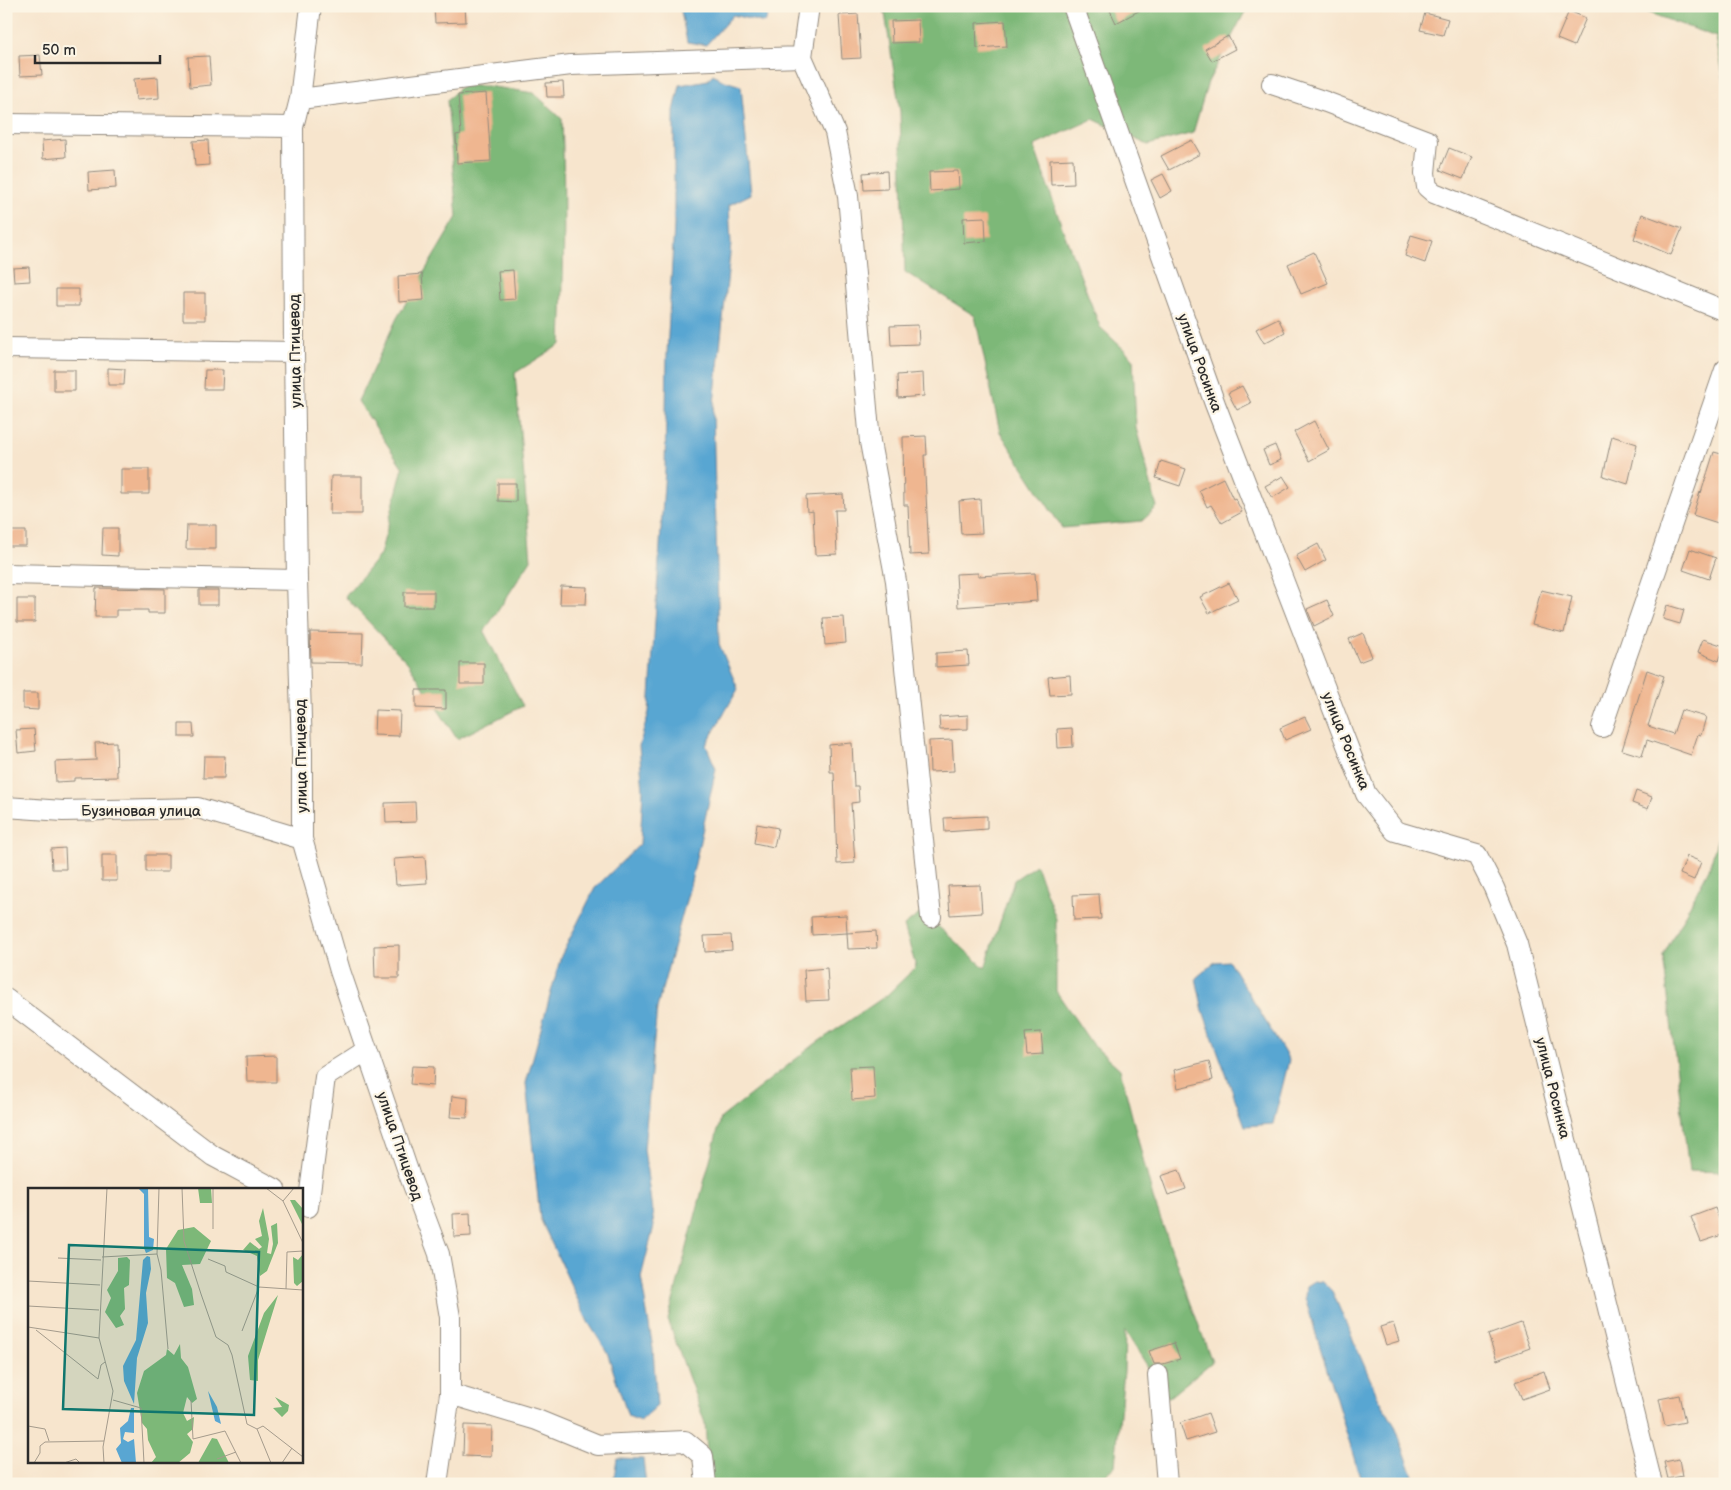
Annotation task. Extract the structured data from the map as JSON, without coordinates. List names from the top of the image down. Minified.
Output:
{"streets":{"street":["улица Птицевод","улица Росинка","Бузиновая улица"]},"crossings":[["улица Птицевод","Бузиновая улица"]],"scale_bar":"50 m"}
